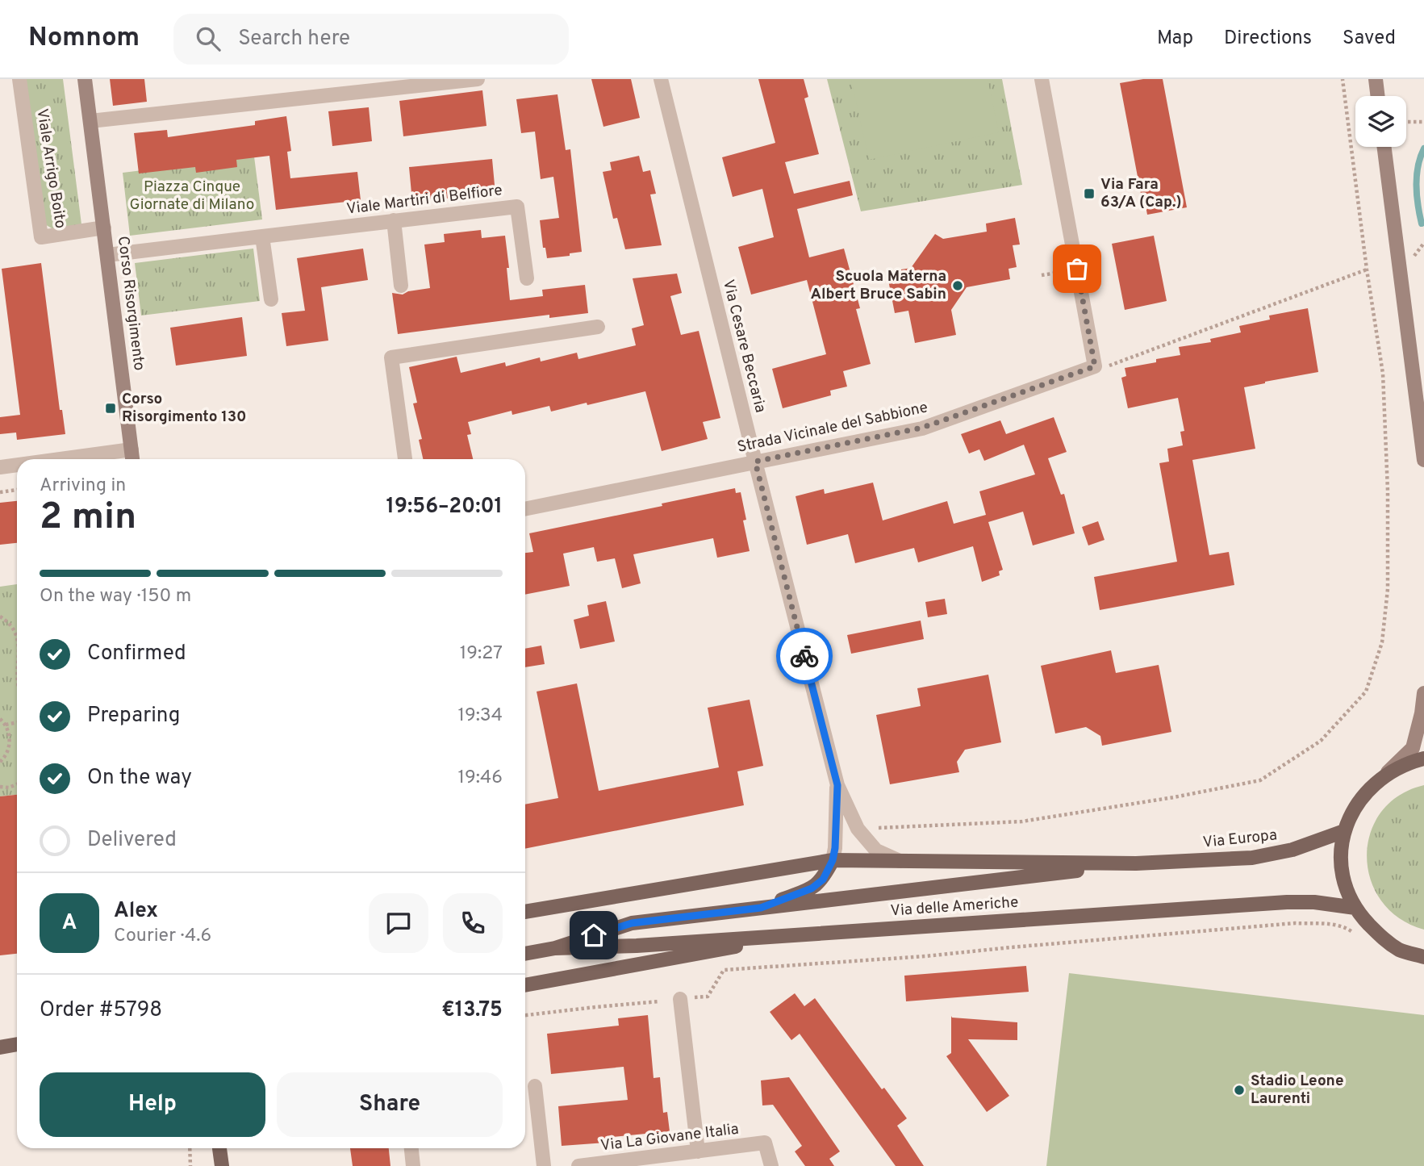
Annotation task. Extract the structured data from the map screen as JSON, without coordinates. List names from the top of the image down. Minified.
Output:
{"streets":{"main road":["Corso Risorgimento","Via Europa","Via delle Americhe"],"street":["Viale Arrigo Boito","Viale Martiri di Belfiore","Via Cesare Beccaria","Strada Vicinale del Sabbione","Via La Giovane Italia"]},"crossings":[["Viale Arrigo Boito","Corso Risorgimento"],["Via Cesare Beccaria","Strada Vicinale del Sabbione"],["Via Europa","Via delle Americhe"]],"parks":["Piazza Cinque Giornate di Milano"],"places":{"transit":["Via Fara 63/A (Cap.)","Corso Risorgimento 130"],"other":["Scuola Materna Albert Bruce Sabin","Stadio Leone Laurenti"]},"page":{"header":"Nomnom","search":"Search here","nav":["Map","Directions","Saved"],"heading":["2 min","Arriving in","19:56–20:01"],"panel":["Alex","Courier · 4.6","Order #5798","€13.75"],"bar":"On the way · 150 m","list":[["Confirmed","19:27"],["Preparing","19:34"],["On the way","19:46"],"Delivered"],"round":"A","buttons":["Help","Share"]}}
